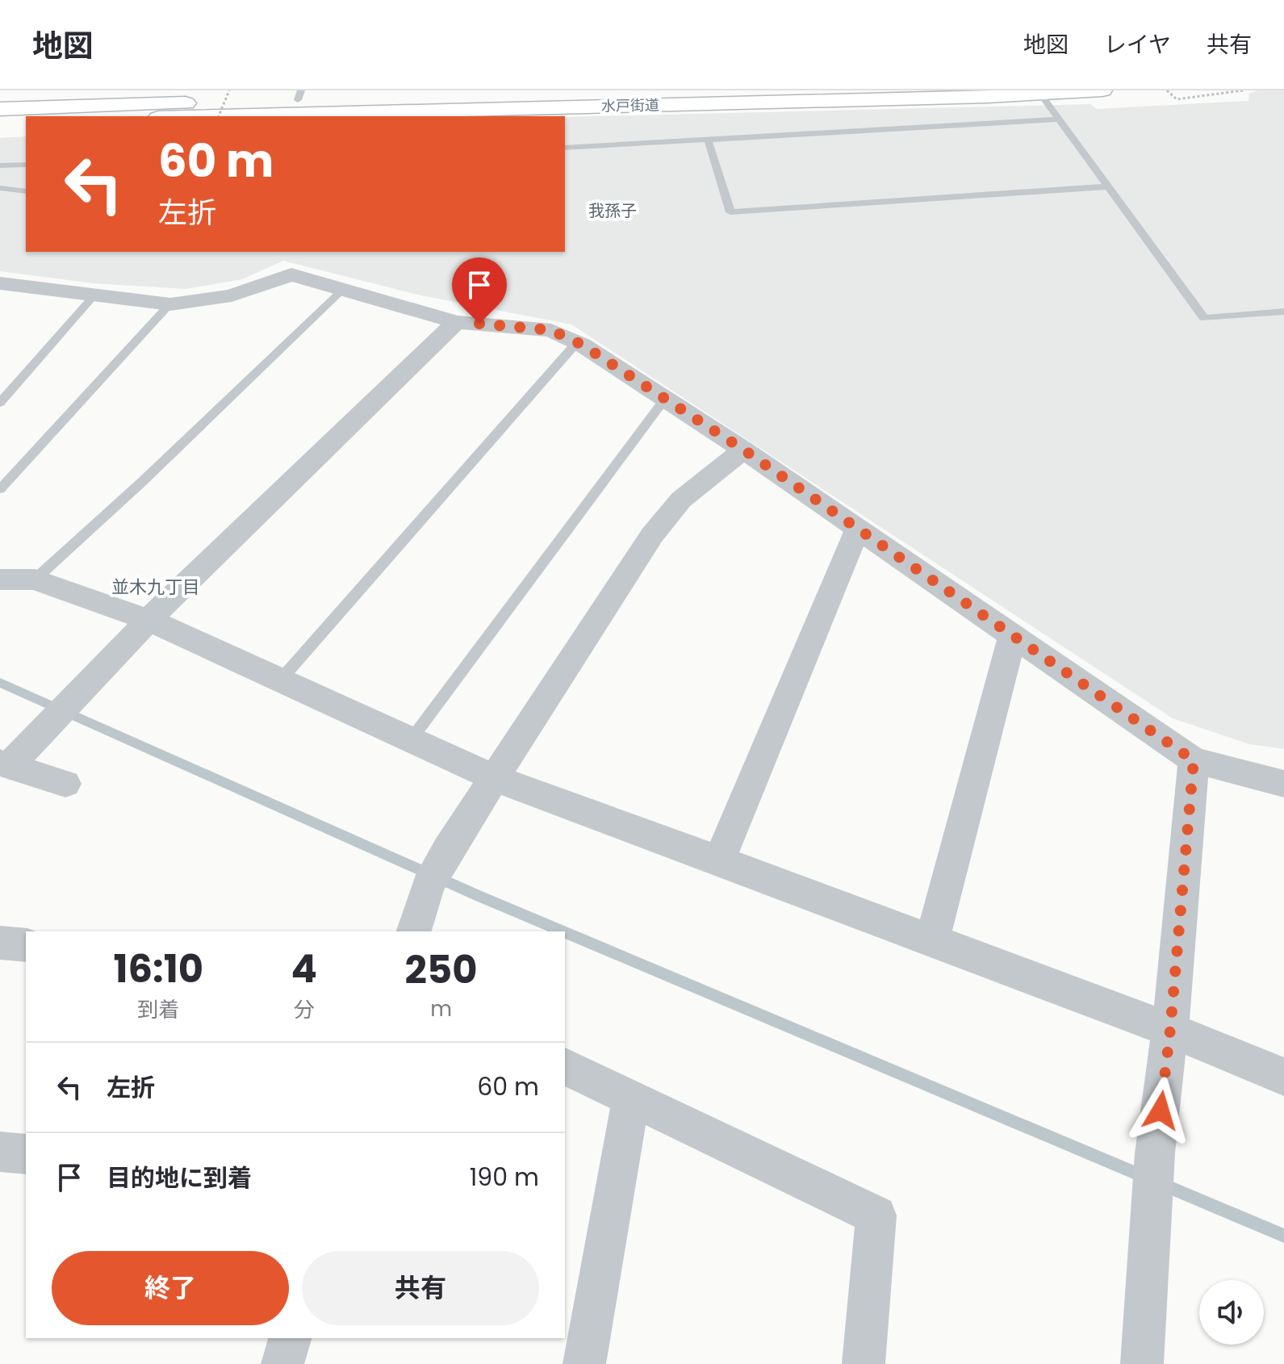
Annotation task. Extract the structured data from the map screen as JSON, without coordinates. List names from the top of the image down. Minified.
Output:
{"streets":{"highway":["水戸街道"]},"districts":["我孫子","並木九丁目"],"page":{"header":"地図","nav":["地図","レイヤ","共有"],"turn":["60 m","左折"],"eta":["16:10","到着","4","分","250","m"],"list":[{"name":"左折","value":"60 m"},{"name":"目的地に到着","value":"190 m"}],"buttons":["終了","共有"]}}
